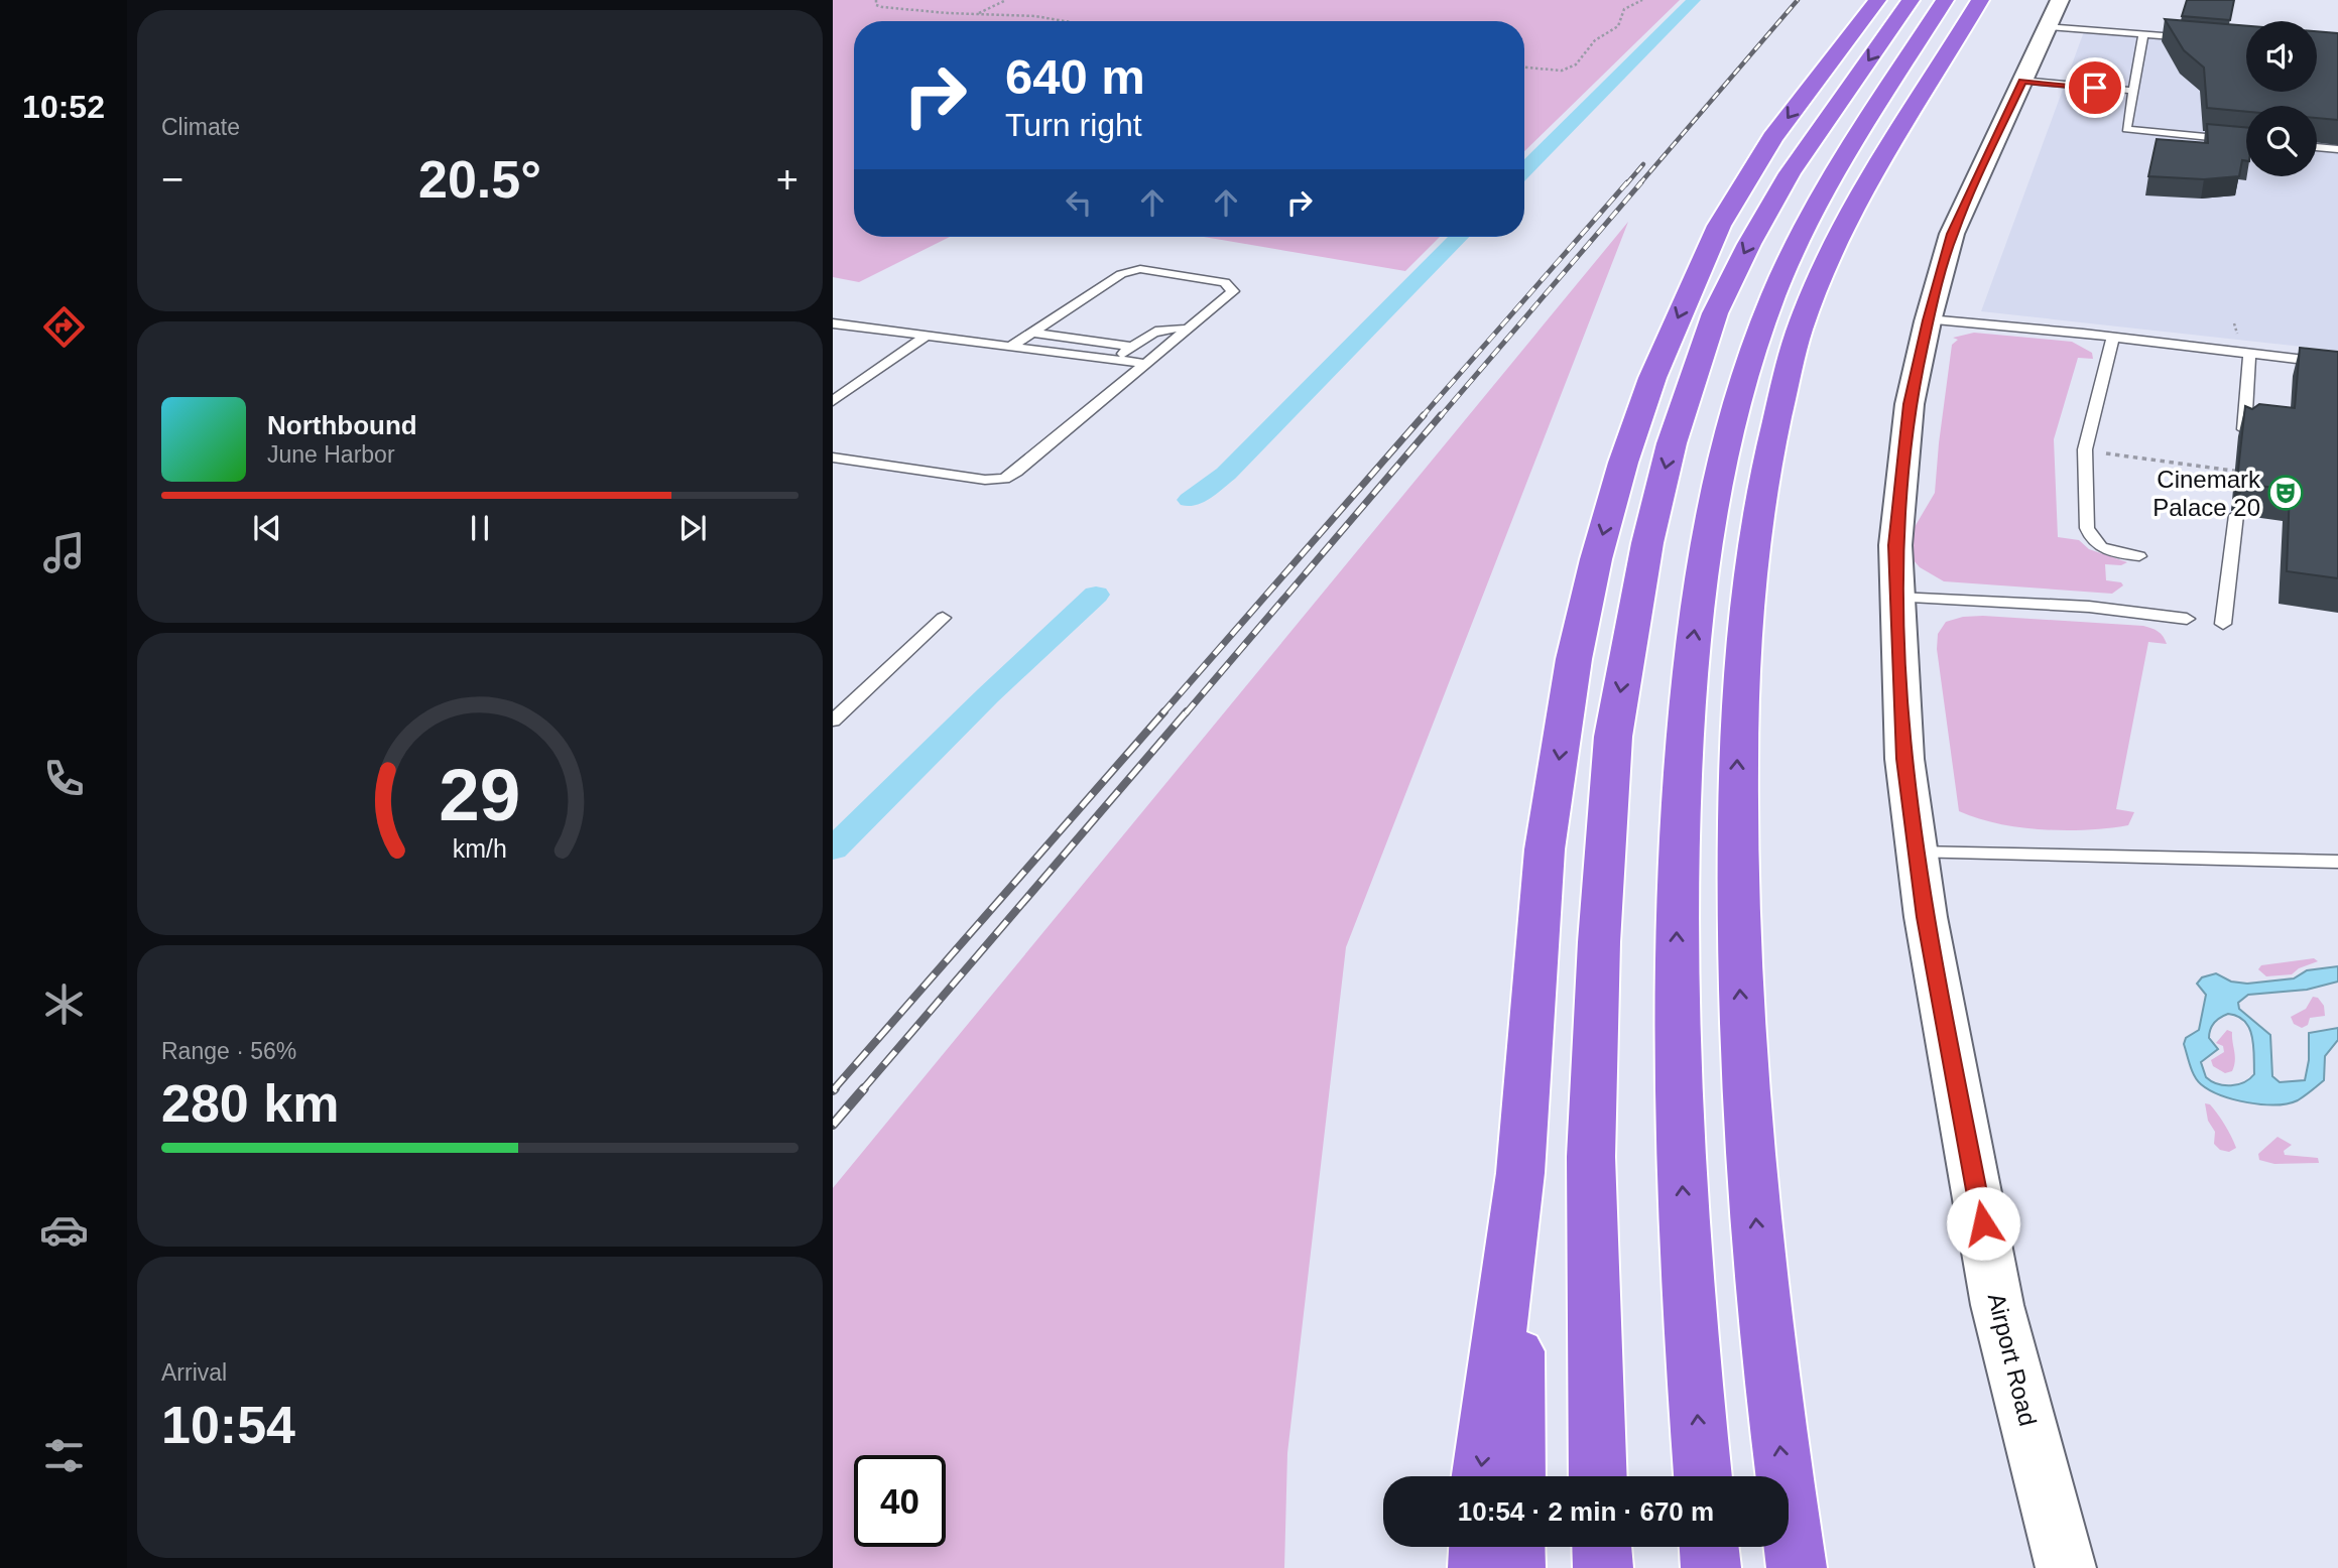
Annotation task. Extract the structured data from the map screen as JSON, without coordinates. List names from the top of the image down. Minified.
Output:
{"streets":{"street":["Airport Road"]},"places":{"theatre":["Cinemark Palace 20"]},"page":{"tabs":"10:52","tile":["Climate",["Range · 56%","280 km"],["Arrival","10:54"]],"turn":["640 m","Turn right"],"heat":["−","20.5°","+"],"song":["Northbound","June Harbor"],"limit":"40","trip":"10:54 · 2 min · 670 m","gauge":["29","km/h"]}}
